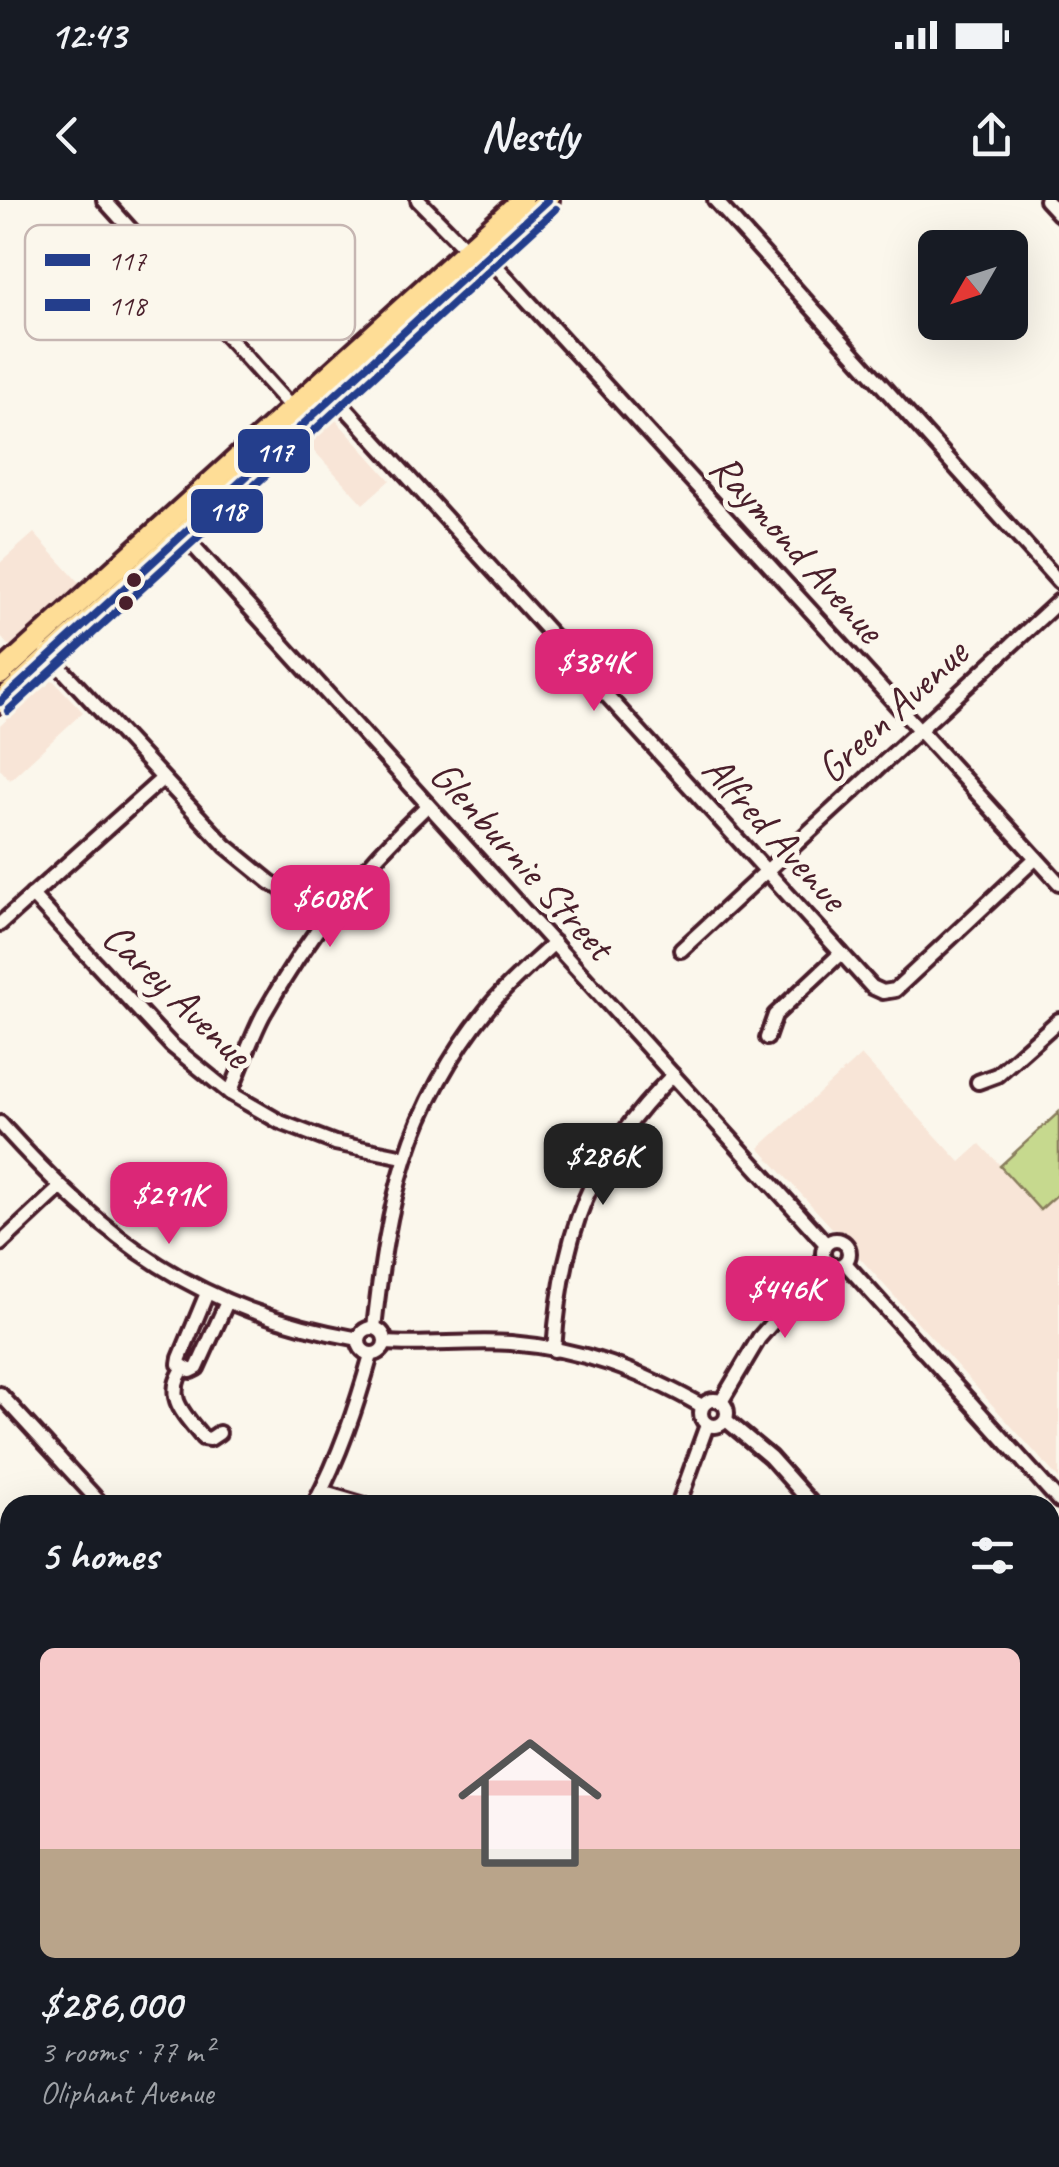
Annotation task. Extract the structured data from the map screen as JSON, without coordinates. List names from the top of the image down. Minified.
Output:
{"streets":{"street":["Raymond Avenue","Green Avenue","Alfred Avenue","Glenburnie Street","Carey Avenue"]},"crossings":[["Raymond Avenue","Green Avenue"],["Raymond Avenue","Alfred Avenue"],["Green Avenue","Alfred Avenue"]],"lines":["transit line 117","transit line 118"],"legend":["117","118"],"north":"bottom left","page":{"status":"12:43","header":"Nestly","price":["$384K","$608K","$286K","$291K","$446K"],"heading":"5 homes","list":[{"name":"$286,000","note":"3 rooms · 77 m² · Oliphant Avenue"}]}}
